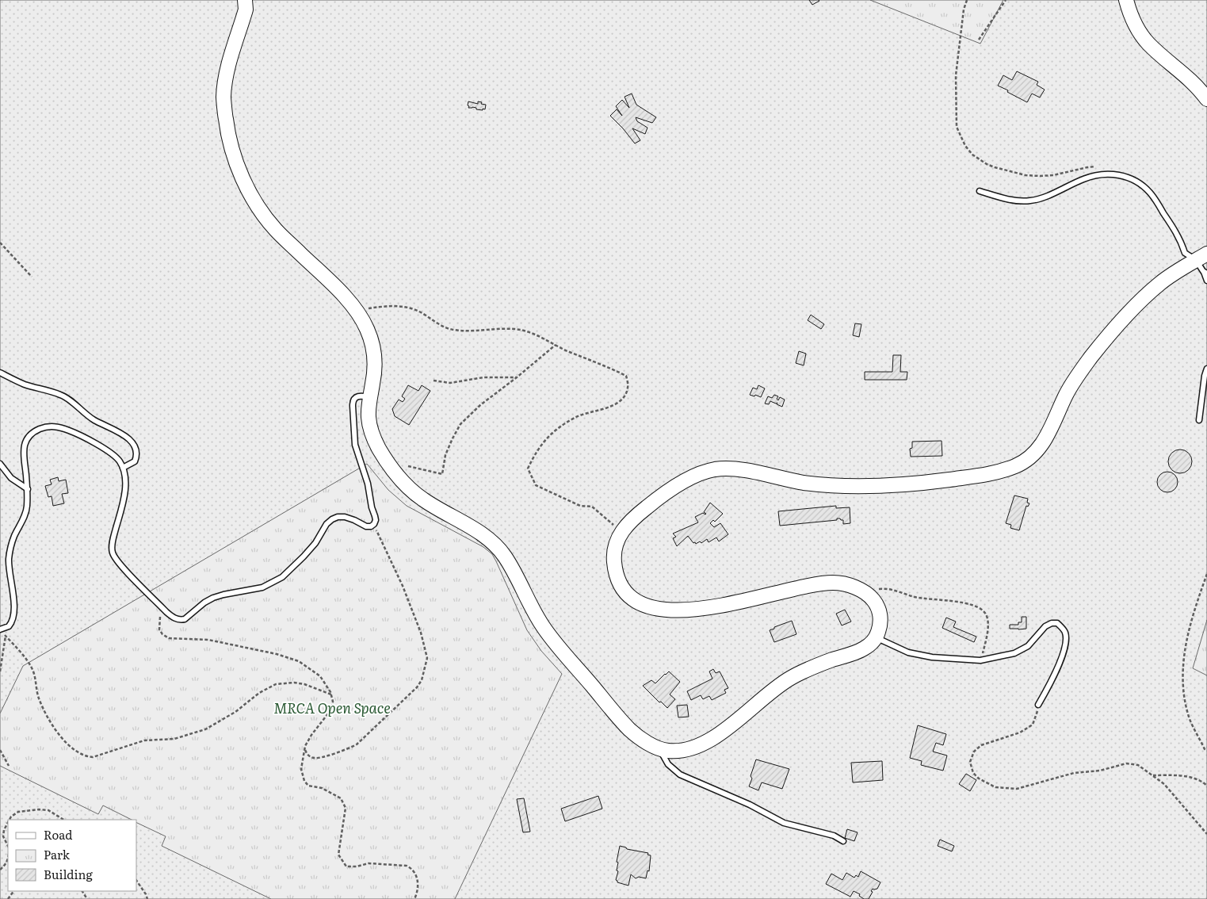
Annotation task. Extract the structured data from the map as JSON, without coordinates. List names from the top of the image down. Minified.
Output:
{"parks":["MRCA Open Space"],"legend":["Road","Park","Building"]}
